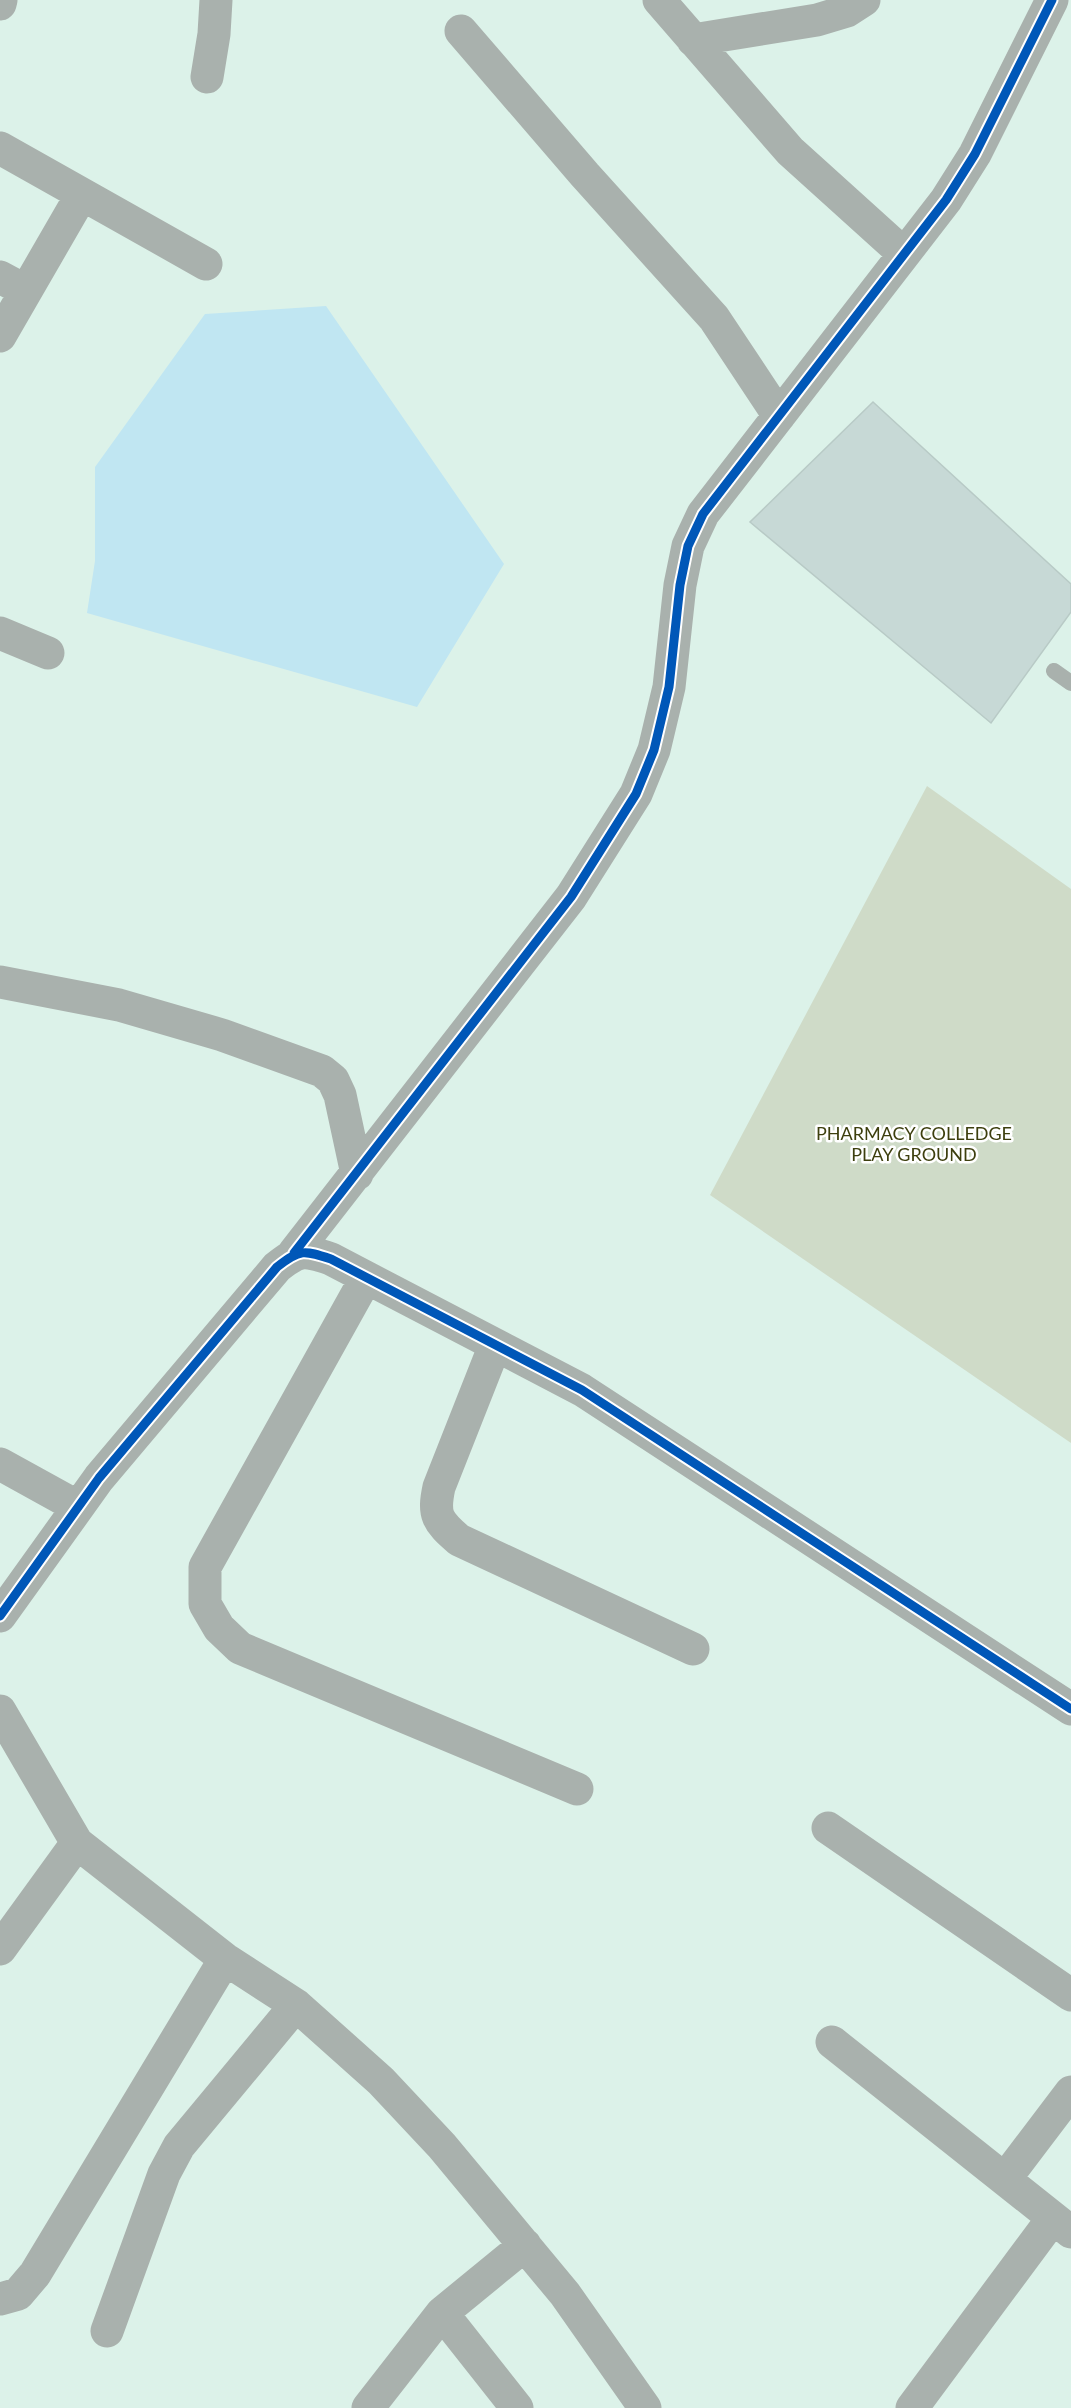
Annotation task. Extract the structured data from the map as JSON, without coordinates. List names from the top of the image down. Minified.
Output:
{"parks":["PHARMACY COLLEDGE PLAY GROUND"]}
